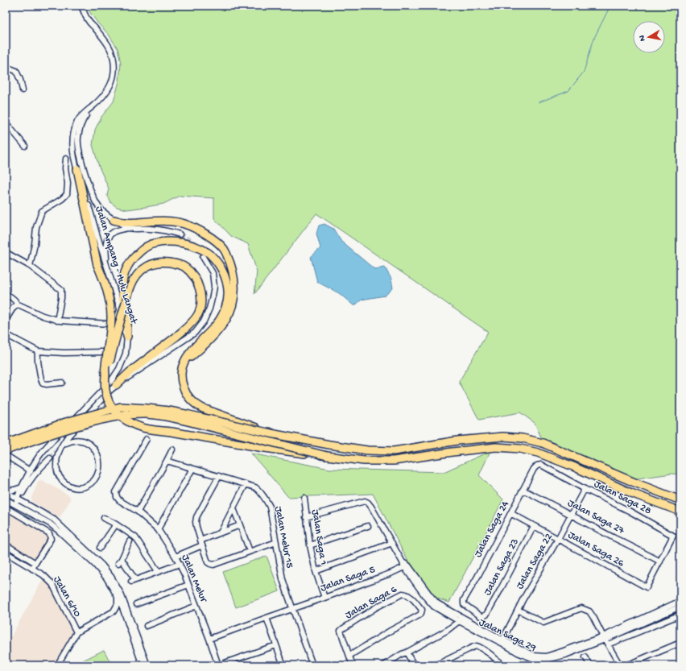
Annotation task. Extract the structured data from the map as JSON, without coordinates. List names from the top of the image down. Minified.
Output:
{"streets":{"street":["Jalan Ampang - Hulu Langat","Jalan Saga 28","Jalan Saga 27","Jalan Saga 24","Jalan Melur 15","Jalan Saga 1","Jalan Saga 26","Jalan Saga 22","Jalan Saga 23","Jalan Melur","Jalan Saga 5","Jalan 6/10","Jalan Saga 6","Jalan Saga 29"]},"crossings":[["Jalan Saga 28","Jalan Saga 27"],["Jalan Saga 28","Jalan Saga 24"],["Jalan Saga 28","Jalan Saga 26"],["Jalan Saga 28","Jalan Saga 22"],["Jalan Saga 27","Jalan Saga 24"],["Jalan Saga 27","Jalan Saga 26"],["Jalan Saga 27","Jalan Saga 22"],["Jalan Saga 24","Jalan Saga 26"],["Jalan Saga 24","Jalan Saga 23"],["Jalan Melur 15","Jalan Saga 5"],["Jalan Saga 1","Jalan Saga 5"],["Jalan Saga 1","Jalan Saga 29"],["Jalan Saga 26","Jalan Saga 22"],["Jalan Saga 26","Jalan Saga 23"],["Jalan Saga 22","Jalan Saga 29"],["Jalan Melur","Jalan Saga 5"],["Jalan Saga 5","Jalan Saga 29"]],"north":"left"}
